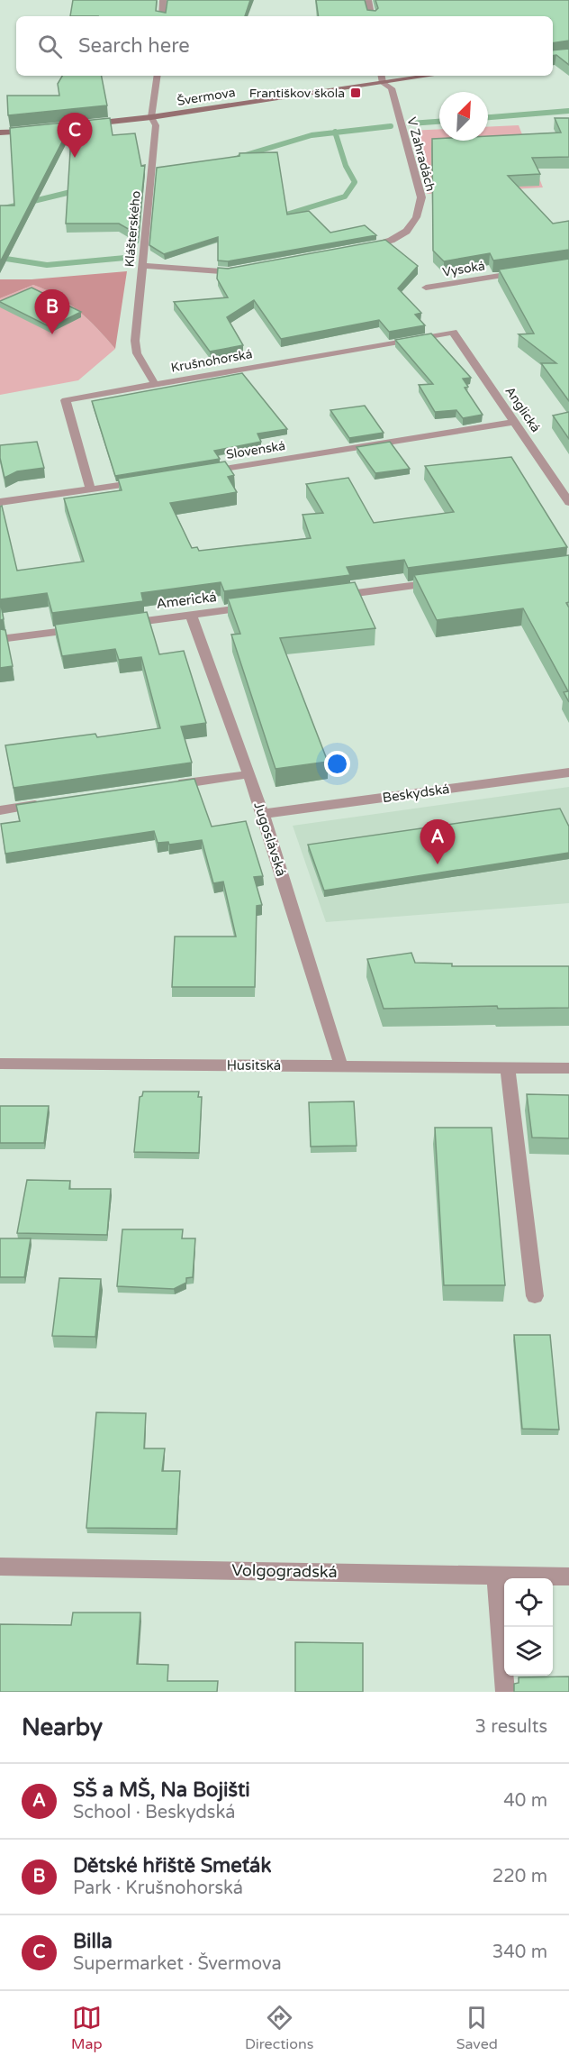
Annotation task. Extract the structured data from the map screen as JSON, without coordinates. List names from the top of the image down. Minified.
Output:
{"streets":{"street":["Švermova","V Zahradách","Klášterského","Vysoká","Krušnohorská","Anglická","Slovenská","Americká","Beskydská","Jugoslávská","Husitská","Volgogradská"]},"crossings":[["Švermova","V Zahradách"],["Švermova","Klášterského"],["Klášterského","Krušnohorská"],["Krušnohorská","Anglická"],["Anglická","Slovenská"],["Americká","Jugoslávská"],["Beskydská","Jugoslávská"],["Jugoslávská","Husitská"]],"places":{"transit":["Františkov škola"]},"north":"top right","page":{"search":"Search here","pins":["C","B","A"],"heading":["Nearby","3 results"],"list":[{"mark":"A","name":"SŠ a MŠ, Na Bojišti","note":"School · Beskydská","value":"40 m"},{"mark":"B","name":"Dětské hřiště Smeťák","note":"Park · Krušnohorská","value":"220 m"},{"mark":"C","name":"Billa","note":"Supermarket · Švermova","value":"340 m"}],"nav":["Map","Directions","Saved"]}}
